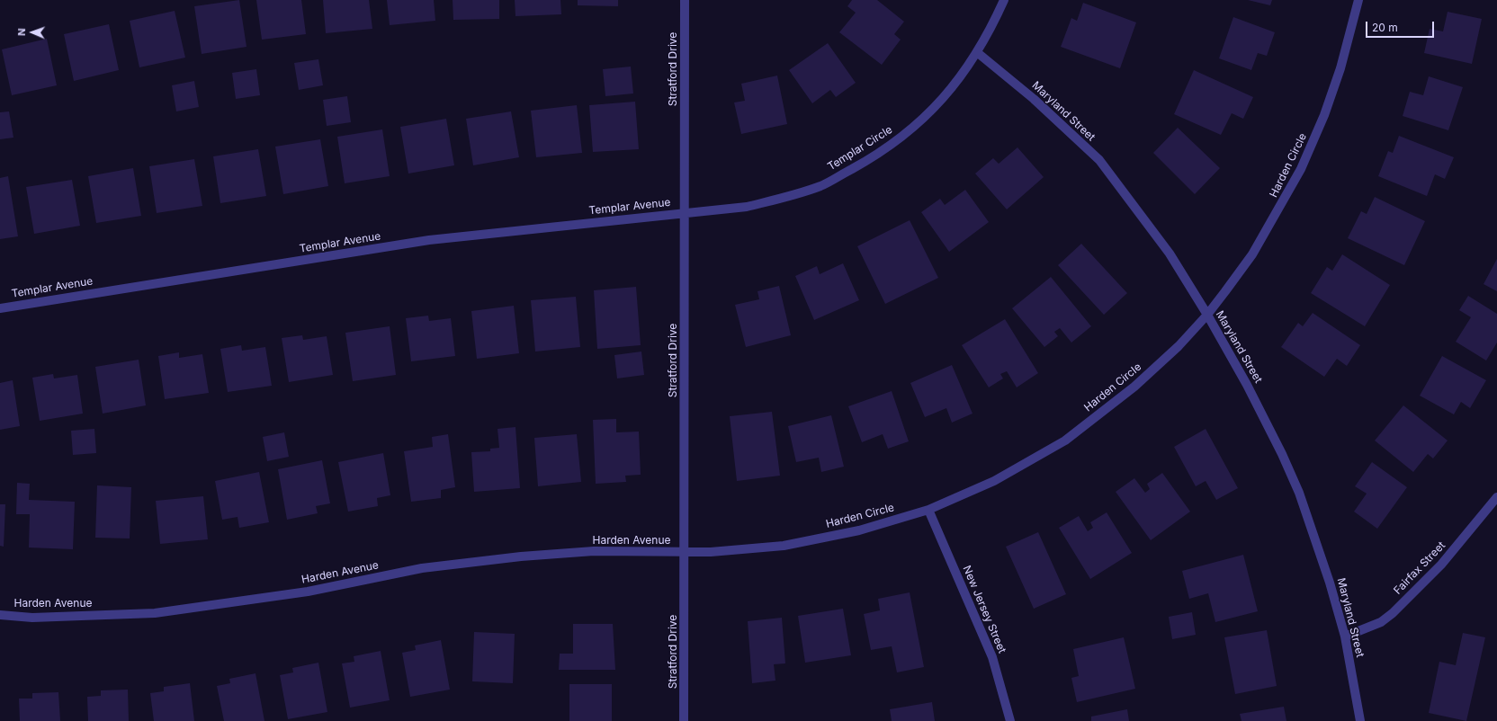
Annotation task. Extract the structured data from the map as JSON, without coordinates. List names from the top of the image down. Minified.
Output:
{"streets":{"street":["Stratford Drive","Maryland Street","Templar Circle","Harden Circle","Templar Avenue","Harden Avenue","Fairfax Street","New Jersey Street"]},"crossings":[["Stratford Drive","Templar Circle"],["Stratford Drive","Harden Circle"],["Stratford Drive","Templar Avenue"],["Stratford Drive","Harden Avenue"],["Maryland Street","Templar Circle"],["Maryland Street","Harden Circle"],["Maryland Street","Fairfax Street"],["Templar Circle","Templar Avenue"],["Harden Circle","Harden Avenue"],["Harden Circle","New Jersey Street"]],"scale_bar":"20 m","north":"left"}
